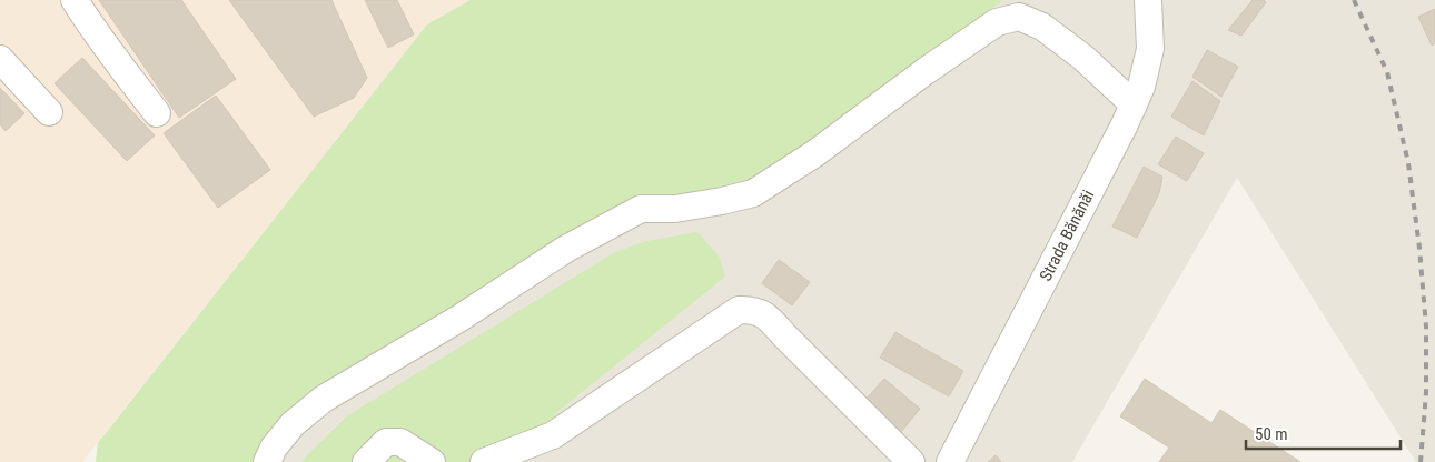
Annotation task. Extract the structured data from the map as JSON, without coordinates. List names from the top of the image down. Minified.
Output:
{"streets":{"street":["Strada Bănănăi"]},"scale_bar":"50 m"}
